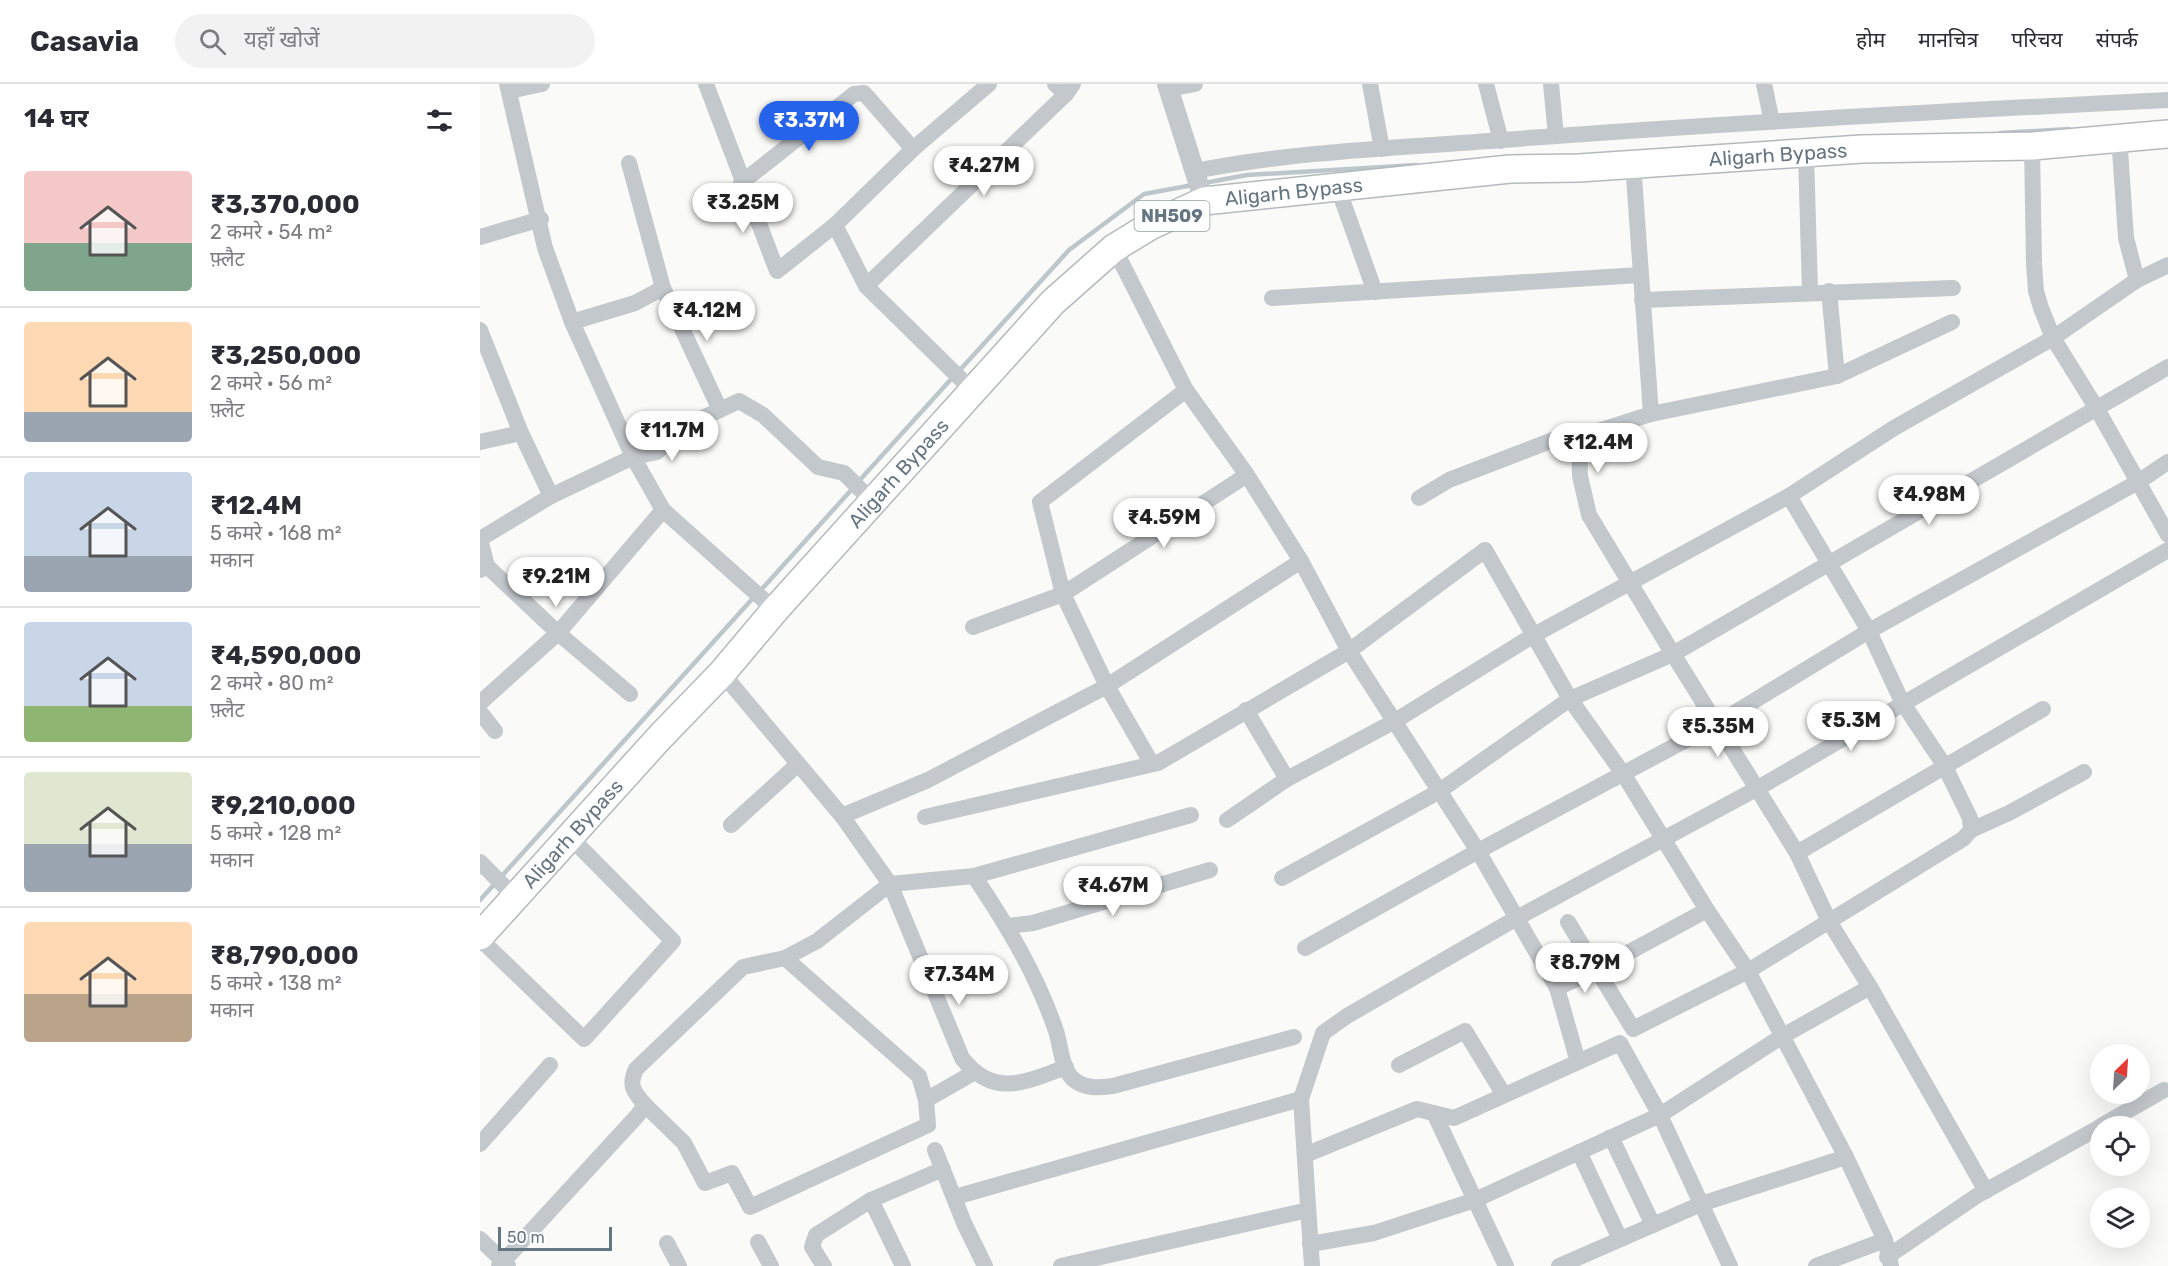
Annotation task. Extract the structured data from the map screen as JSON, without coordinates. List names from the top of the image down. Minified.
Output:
{"streets":{"highway":["Aligarh Bypass","NH509"]},"scale_bar":"50 m","north":"top right","page":{"header":"Casavia","search":"यहाँ खोजें","nav":["होम","मानचित्र","परिचय","संपर्क"],"heading":"14 घर","price":["₹3.37M","₹4.27M","₹3.25M","₹4.12M","₹11.7M","₹12.4M","₹4.98M","₹4.59M","₹9.21M","₹5.3M","₹5.35M","₹4.67M","₹8.79M","₹7.34M"],"list":[{"name":"₹3,370,000","note":"2 कमरे · 54 m² · फ़्लैट"},{"name":"₹3,250,000","note":"2 कमरे · 56 m² · फ़्लैट"},{"name":"₹12.4M","note":"5 कमरे · 168 m² · मकान"},{"name":"₹4,590,000","note":"2 कमरे · 80 m² · फ़्लैट"},{"name":"₹9,210,000","note":"5 कमरे · 128 m² · मकान"},{"name":"₹8,790,000","note":"5 कमरे · 138 m² · मकान"}],"scale":"50 m"}}
